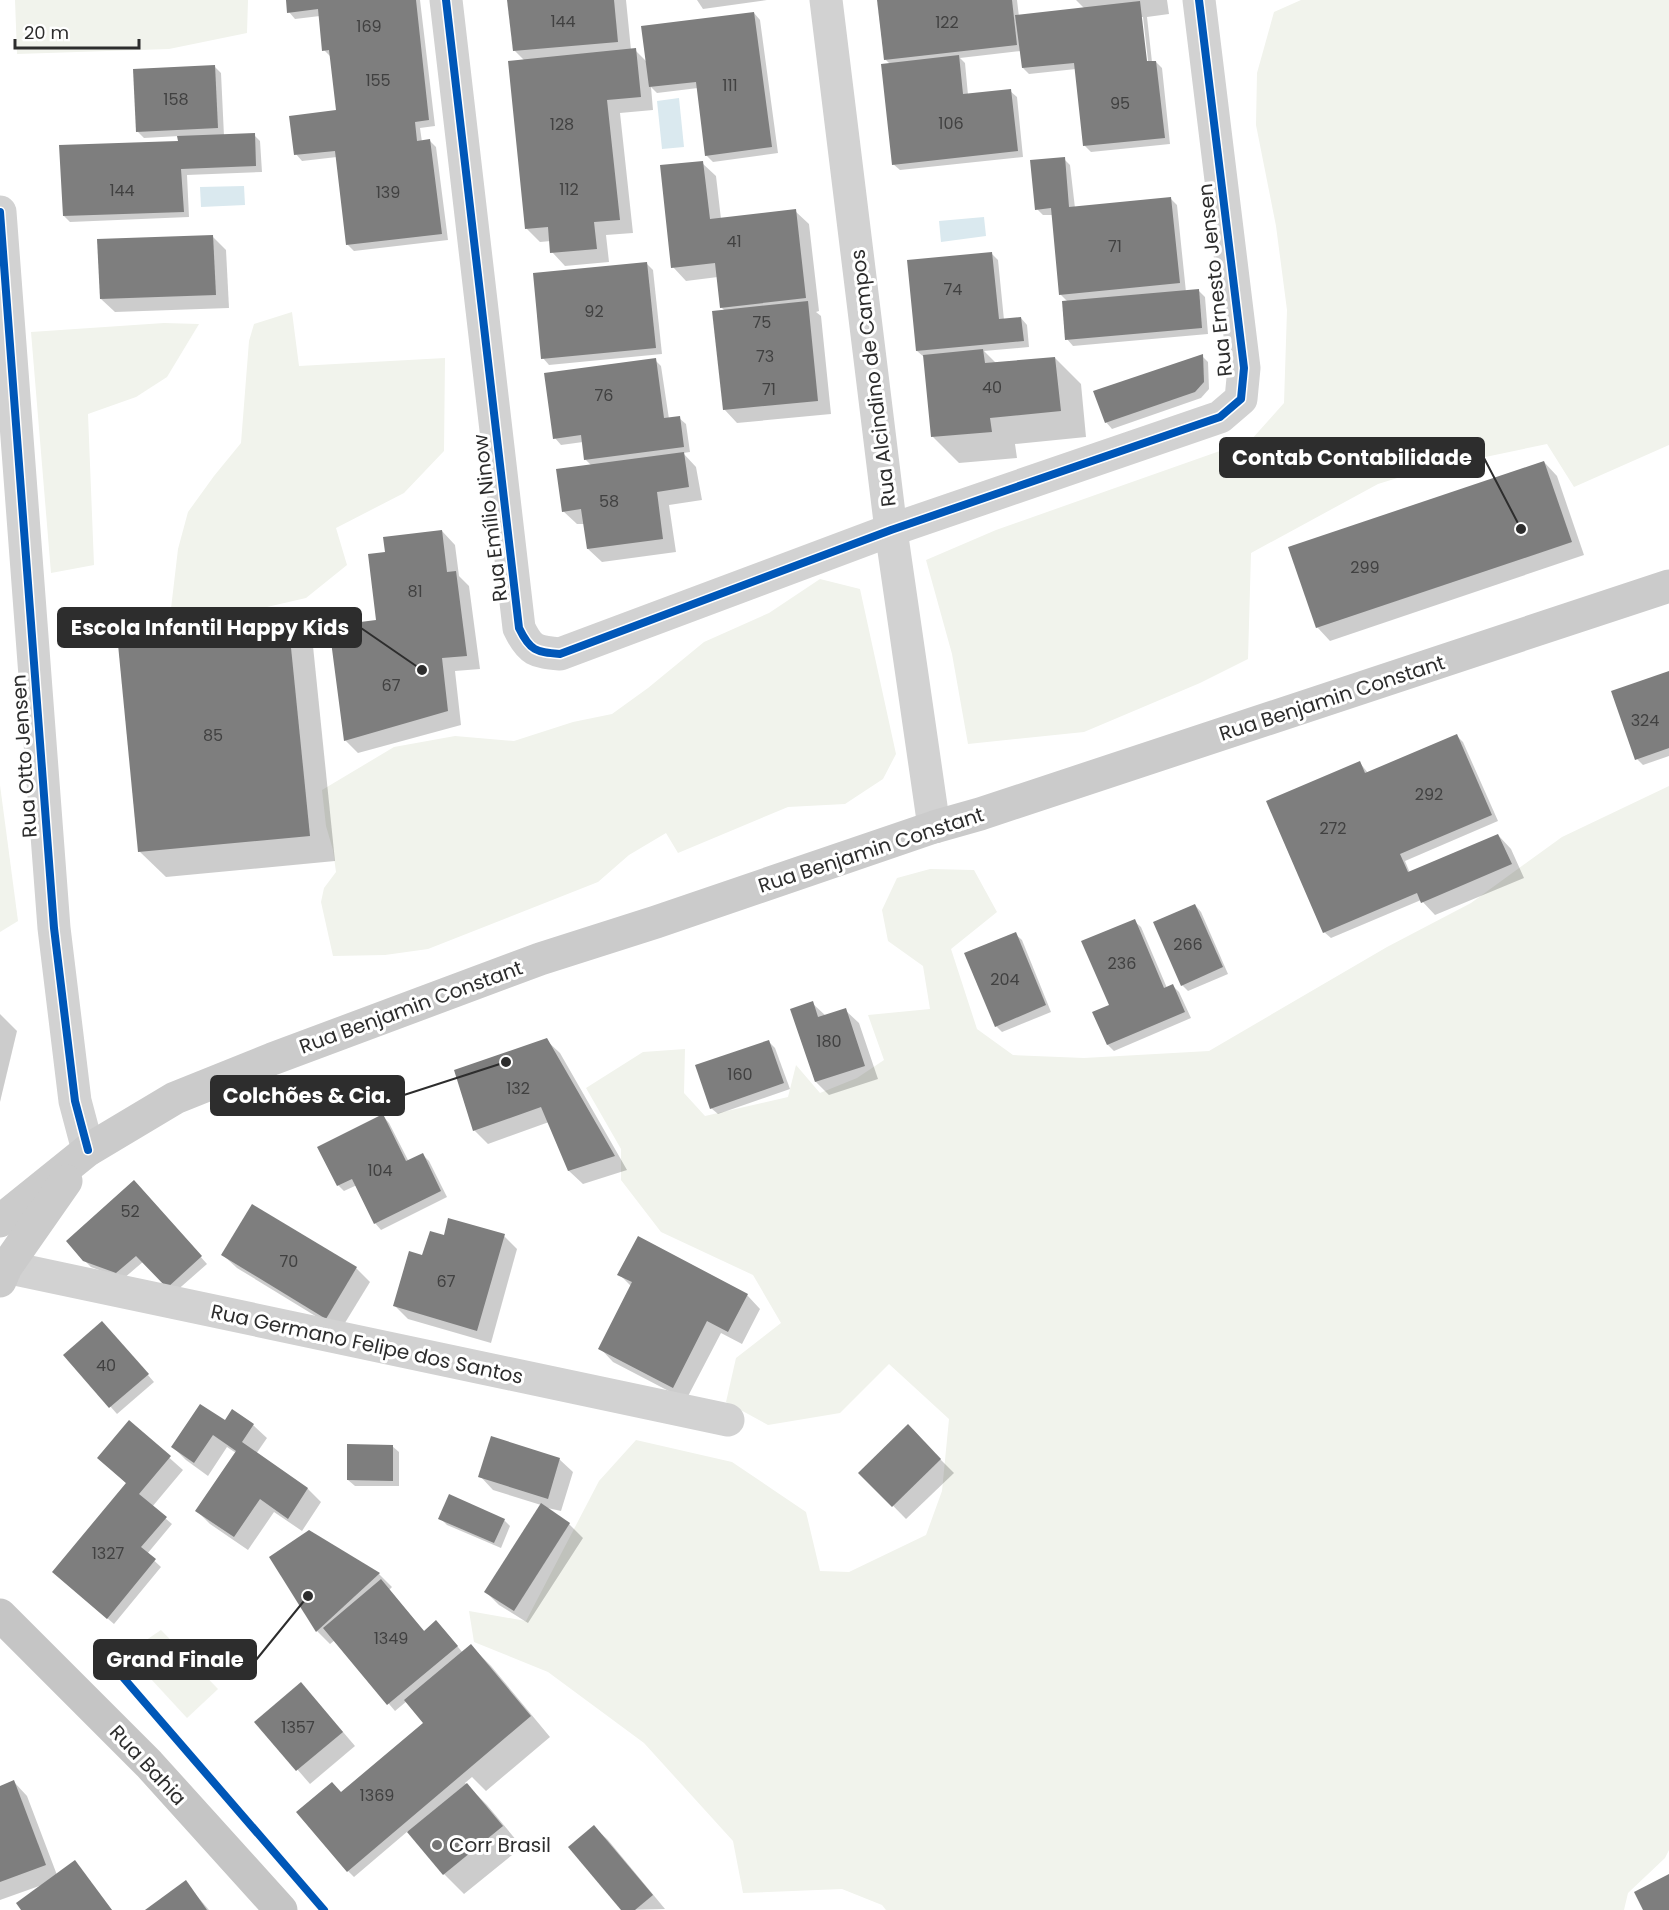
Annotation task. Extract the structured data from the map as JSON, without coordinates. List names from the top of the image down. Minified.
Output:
{"streets":{"main road":["Rua Benjamin Constant","Rua Bahia"],"street":["Rua Ernesto Jensen","Rua Alcindino de Campos","Rua Emílio Ninow","Rua Otto Jensen","Rua Germano Felipe dos Santos"]},"crossings":[["Rua Ernesto Jensen","Rua Alcindino de Campos"],["Rua Ernesto Jensen","Rua Emílio Ninow"],["Rua Alcindino de Campos","Rua Emílio Ninow"],["Rua Alcindino de Campos","Rua Benjamin Constant"],["Rua Benjamin Constant","Rua Otto Jensen"],["Rua Benjamin Constant","Rua Germano Felipe dos Santos"]],"places":["Contab Contabilidade","Escola Infantil Happy Kids","Colchões & Cia.","Grand Finale","Corr Brasil"],"house_numbers":["144","122","169","155","111","158","95","106","128","112","144","139","41","71","74","92","75","73","40","71","76","58","299","81","67","324","85","292","272","266","236","204","180","160","132","104","52","70","67","40","1327","1349","1357","1369"],"scale_bar":"20 m"}
